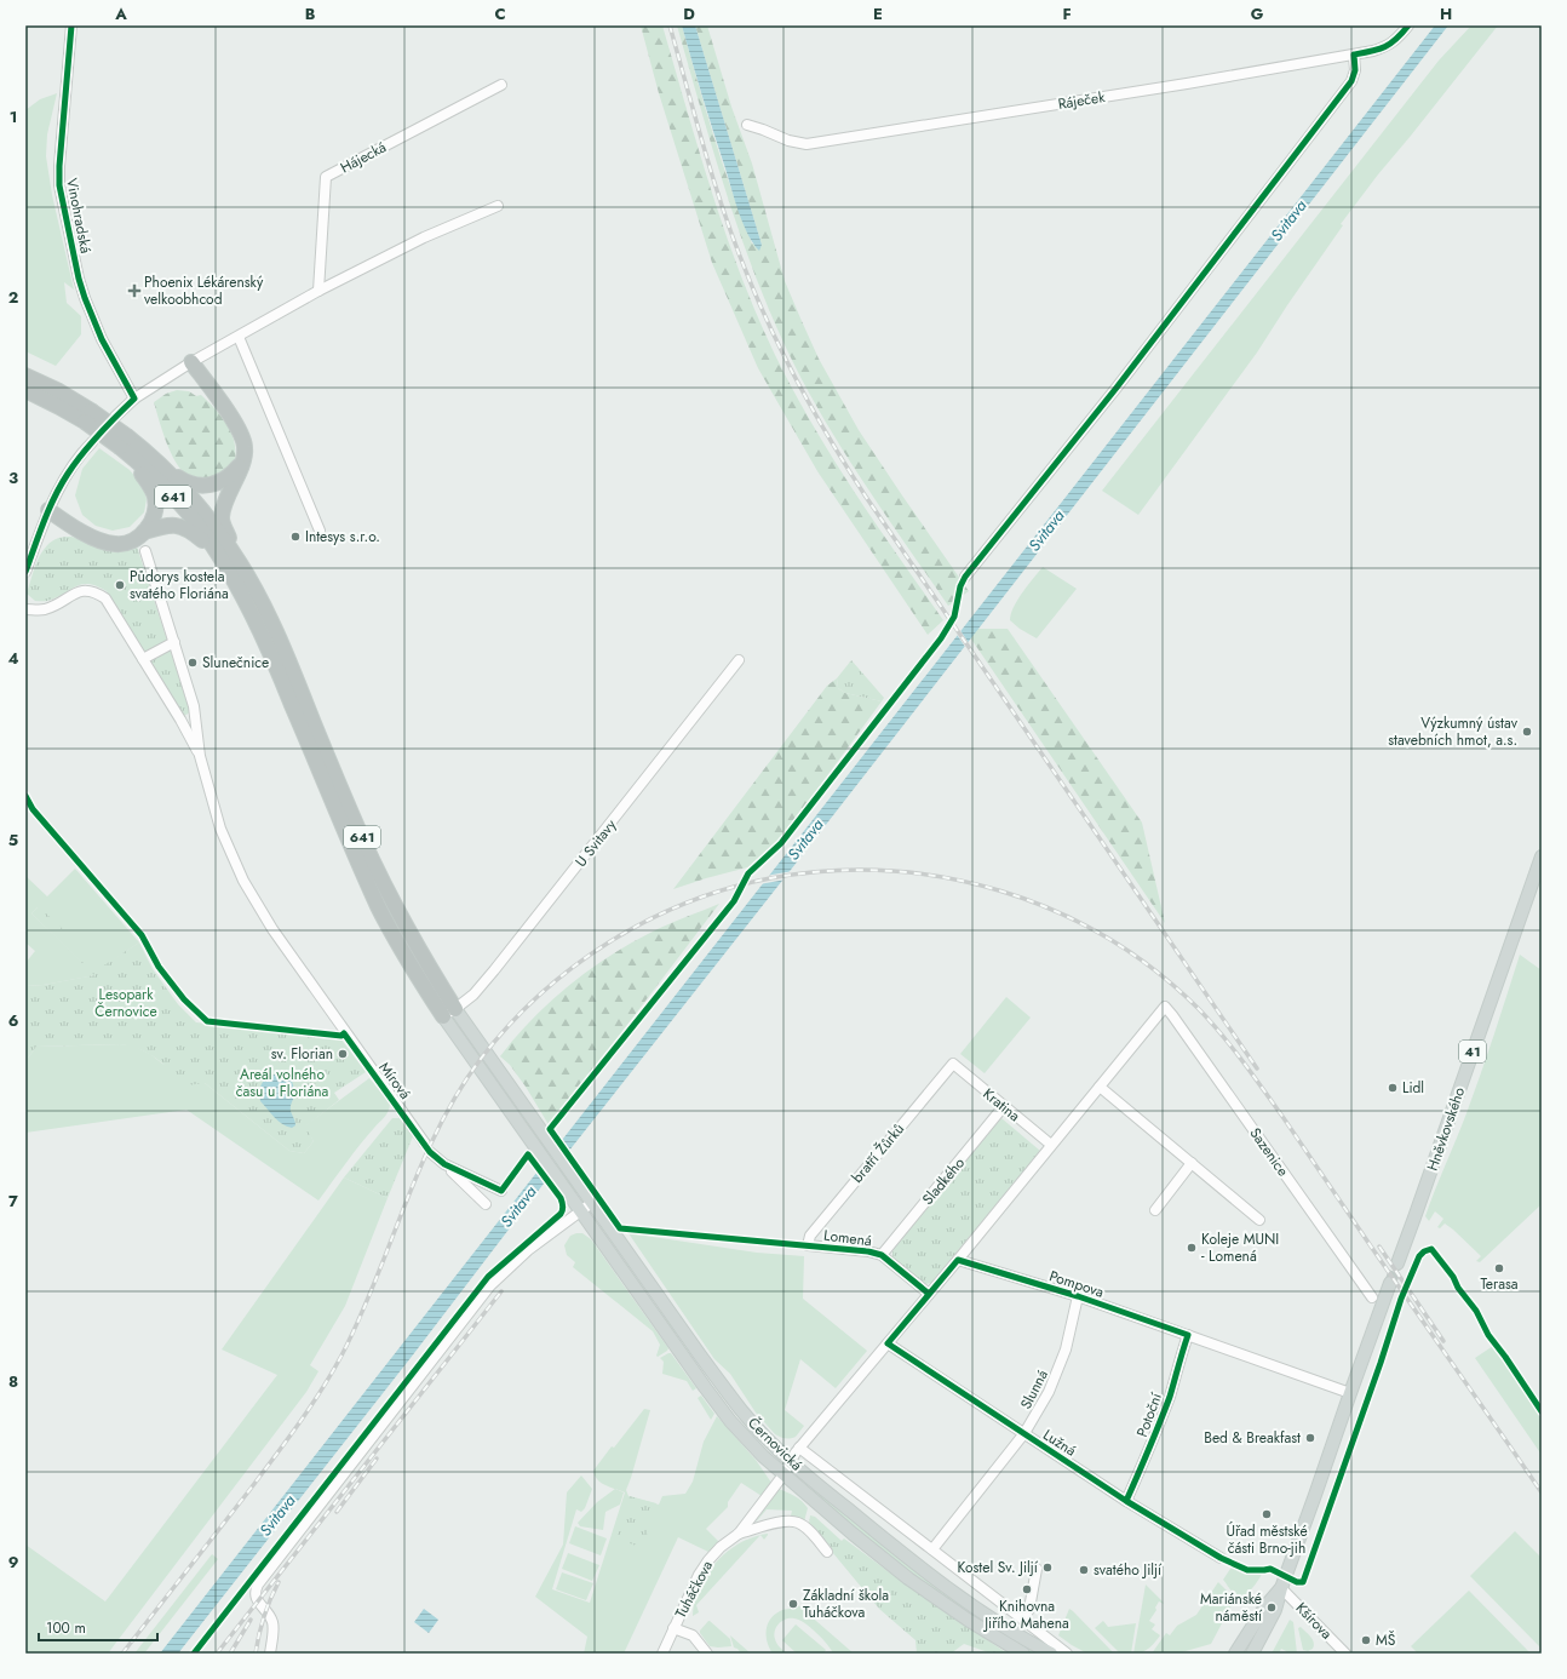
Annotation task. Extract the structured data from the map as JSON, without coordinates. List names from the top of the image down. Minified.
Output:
{"streets":{"highway":["641"],"main road":["41","Hněvkovského","Černovická"],"street":["Ráječek","Hájecká","Vinohradská","U Svitavy","Mírová","Kratina","Sazenice","bratří Žůrků","Sladkého","Lomená","Pompova","Slunná","Potoční","Lužná","Tuháčkova","Kšírova"]},"crossings":[["641","U Svitavy"],["641","Černovická"],["U Svitavy","Černovická"],["Kratina","bratří Žůrků"],["Kratina","Sladkého"],["bratří Žůrků","Lomená"],["Sladkého","Lomená"],["Pompova","Slunná"],["Pompova","Potoční"],["Slunná","Lužná"],["Slunná","Černovická"],["Potoční","Lužná"],["Černovická","Tuháčkova"]],"water":["Svitava"],"parks":["Lesopark Černovice","Areál volného času u Floriána"],"places":{"health":["Phoenix Lékárenský velkoobhcod"],"other":["Intesys s.r.o.","Půdorys kostela svatého Floriána","Slunečnice","Výzkumný ústav stavebních hmot, a.s.","sv. Florian","Lidl","Koleje MUNI - Lomená","Terasa","Bed & Breakfast","Úřad městské části Brno-jih","Kostel Sv. Jiljí","svatého Jiljí","Knihovna Jiřího Mahena","Základní škola Tuháčkova","Mariánské náměstí","MŠ"]},"scale_bar":"100 m","grid":{"columns":["A","B","C","D","E","F","G","H"],"rows":["1","2","3","4","5","6","7","8","9"]}}
